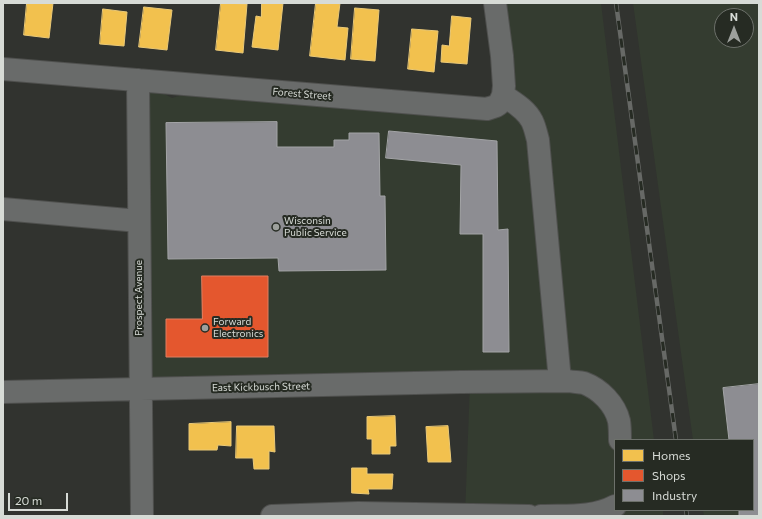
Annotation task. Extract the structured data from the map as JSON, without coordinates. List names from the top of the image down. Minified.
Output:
{"streets":{"street":["Forest Street","Prospect Avenue","East Kickbusch Street"]},"crossings":[["Forest Street","Prospect Avenue"],["Prospect Avenue","East Kickbusch Street"]],"places":["Wisconsin Public Service","Forward Electronics"],"legend":["Homes","Shops","Industry"],"scale_bar":"20 m","north":"top"}
